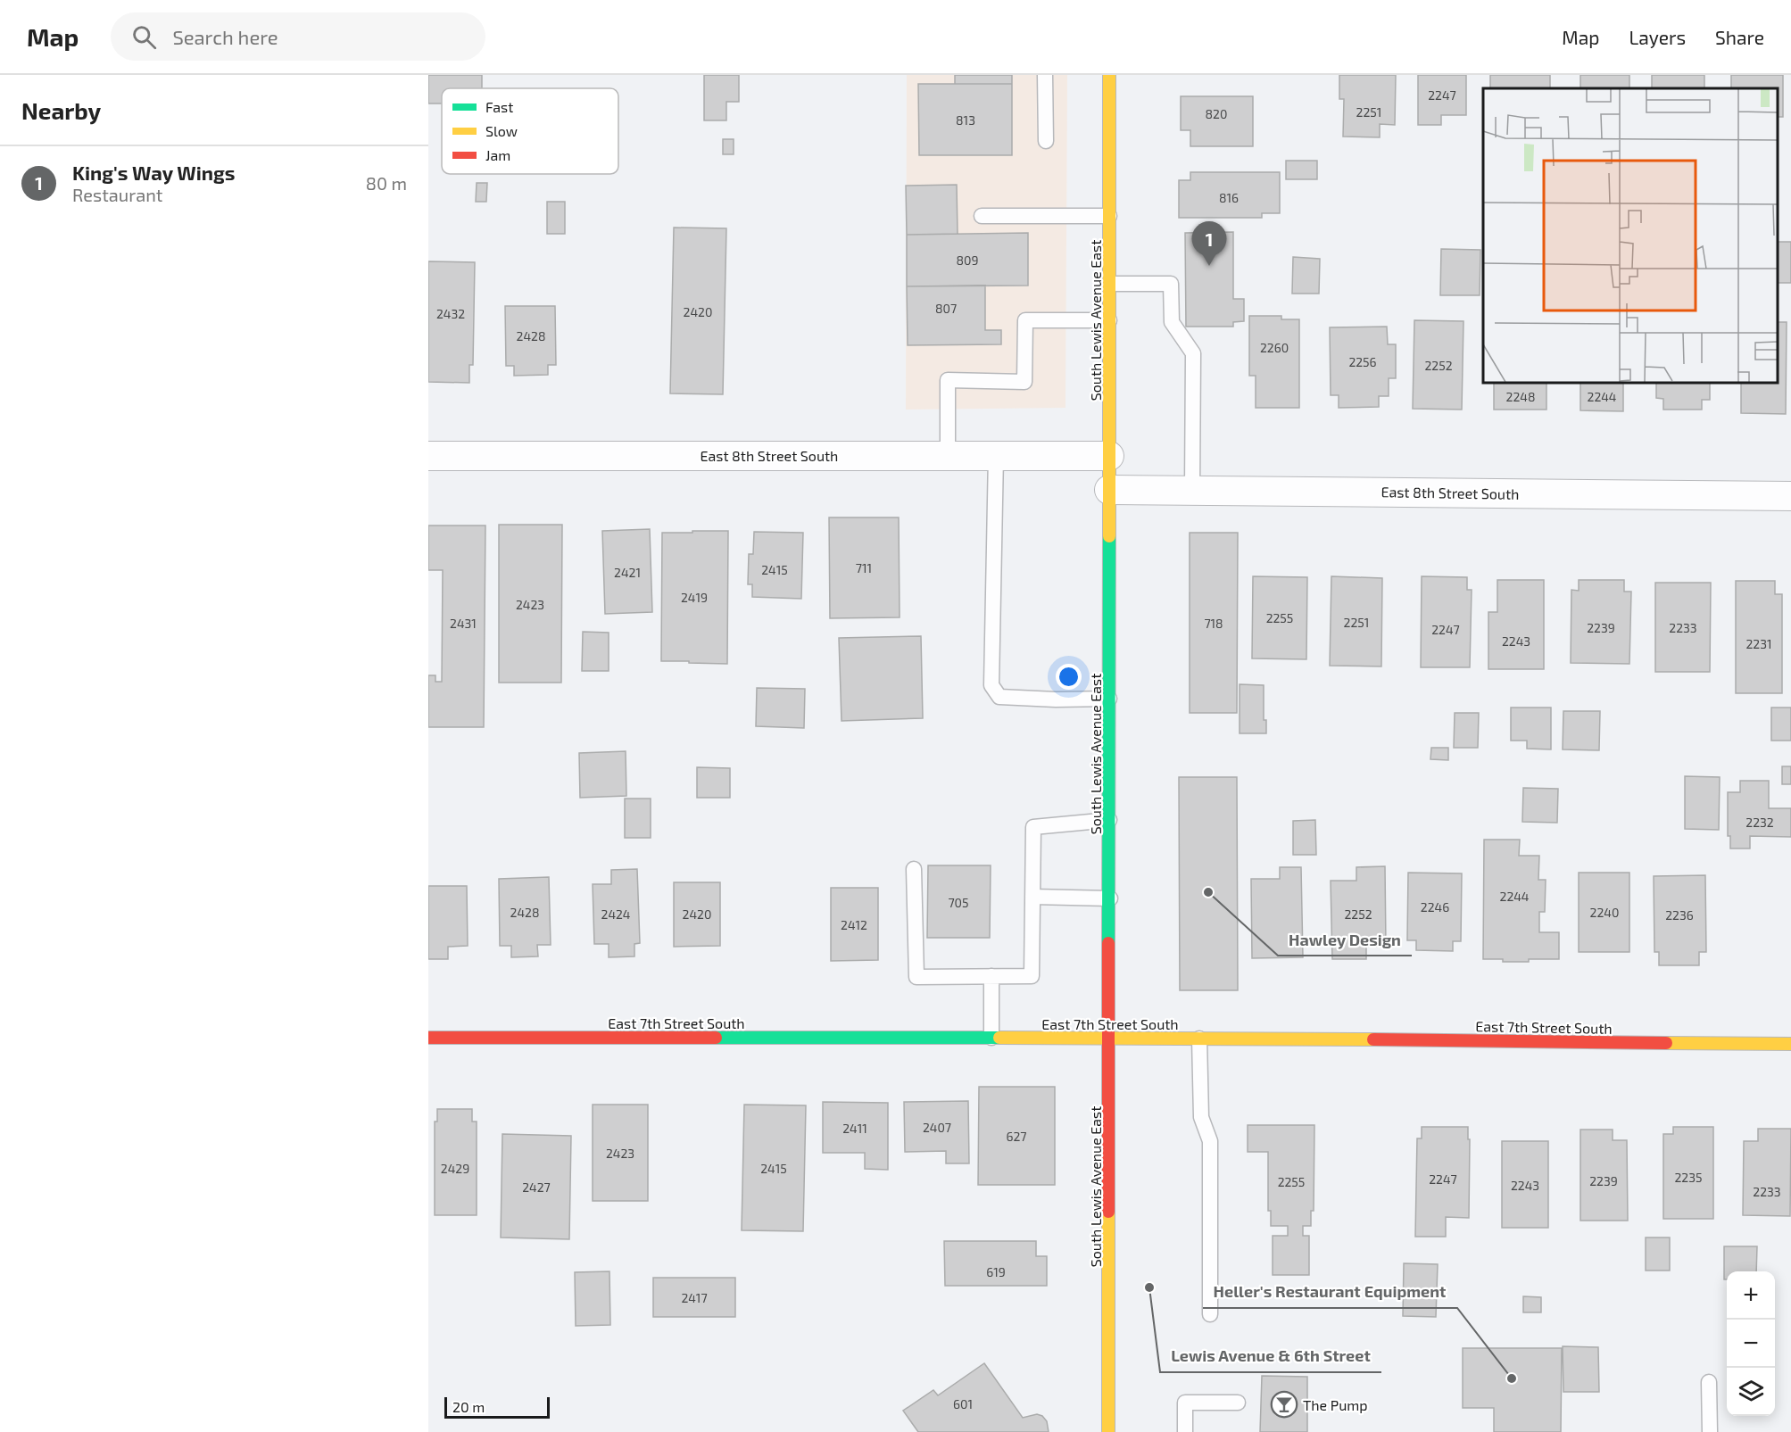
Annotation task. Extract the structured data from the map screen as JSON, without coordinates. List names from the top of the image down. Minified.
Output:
{"streets":{"main road":["South Lewis Avenue East","East 7th Street South"],"street":["East 8th Street South"]},"crossings":[["South Lewis Avenue East","East 8th Street South"],["South Lewis Avenue East","East 7th Street South"]],"places":{"other":["Hawley Design","Lewis Avenue & 6th Street","Heller's Restaurant Equipment"],"bar":["The Pump"]},"house_numbers":["2247","2251","820","813","816","809","807","2420","2432","2428","2260","2256","2252","2248","2244","711","2415","2421","2419","2423","2255","2251","2431","718","2239","2233","2247","2243","2231","2232","2244","705","2246","2428","2240","2424","2420","2252","2236","2412","2407","2411","627","2423","2429","2415","2235","2247","2239","2255","2243","2427","2233","619","2417","601"],"legend":["Fast","Slow","Jam"],"scale_bar":"20 m","page":{"header":"Map","search":"Search here","nav":["Map","Layers","Share"],"heading":"Nearby","list":[{"mark":"1","name":"King's Way Wings","note":"Restaurant","value":"80 m"}],"pins":"1","map_buttons":["+","−"],"scale":"20 m"}}
